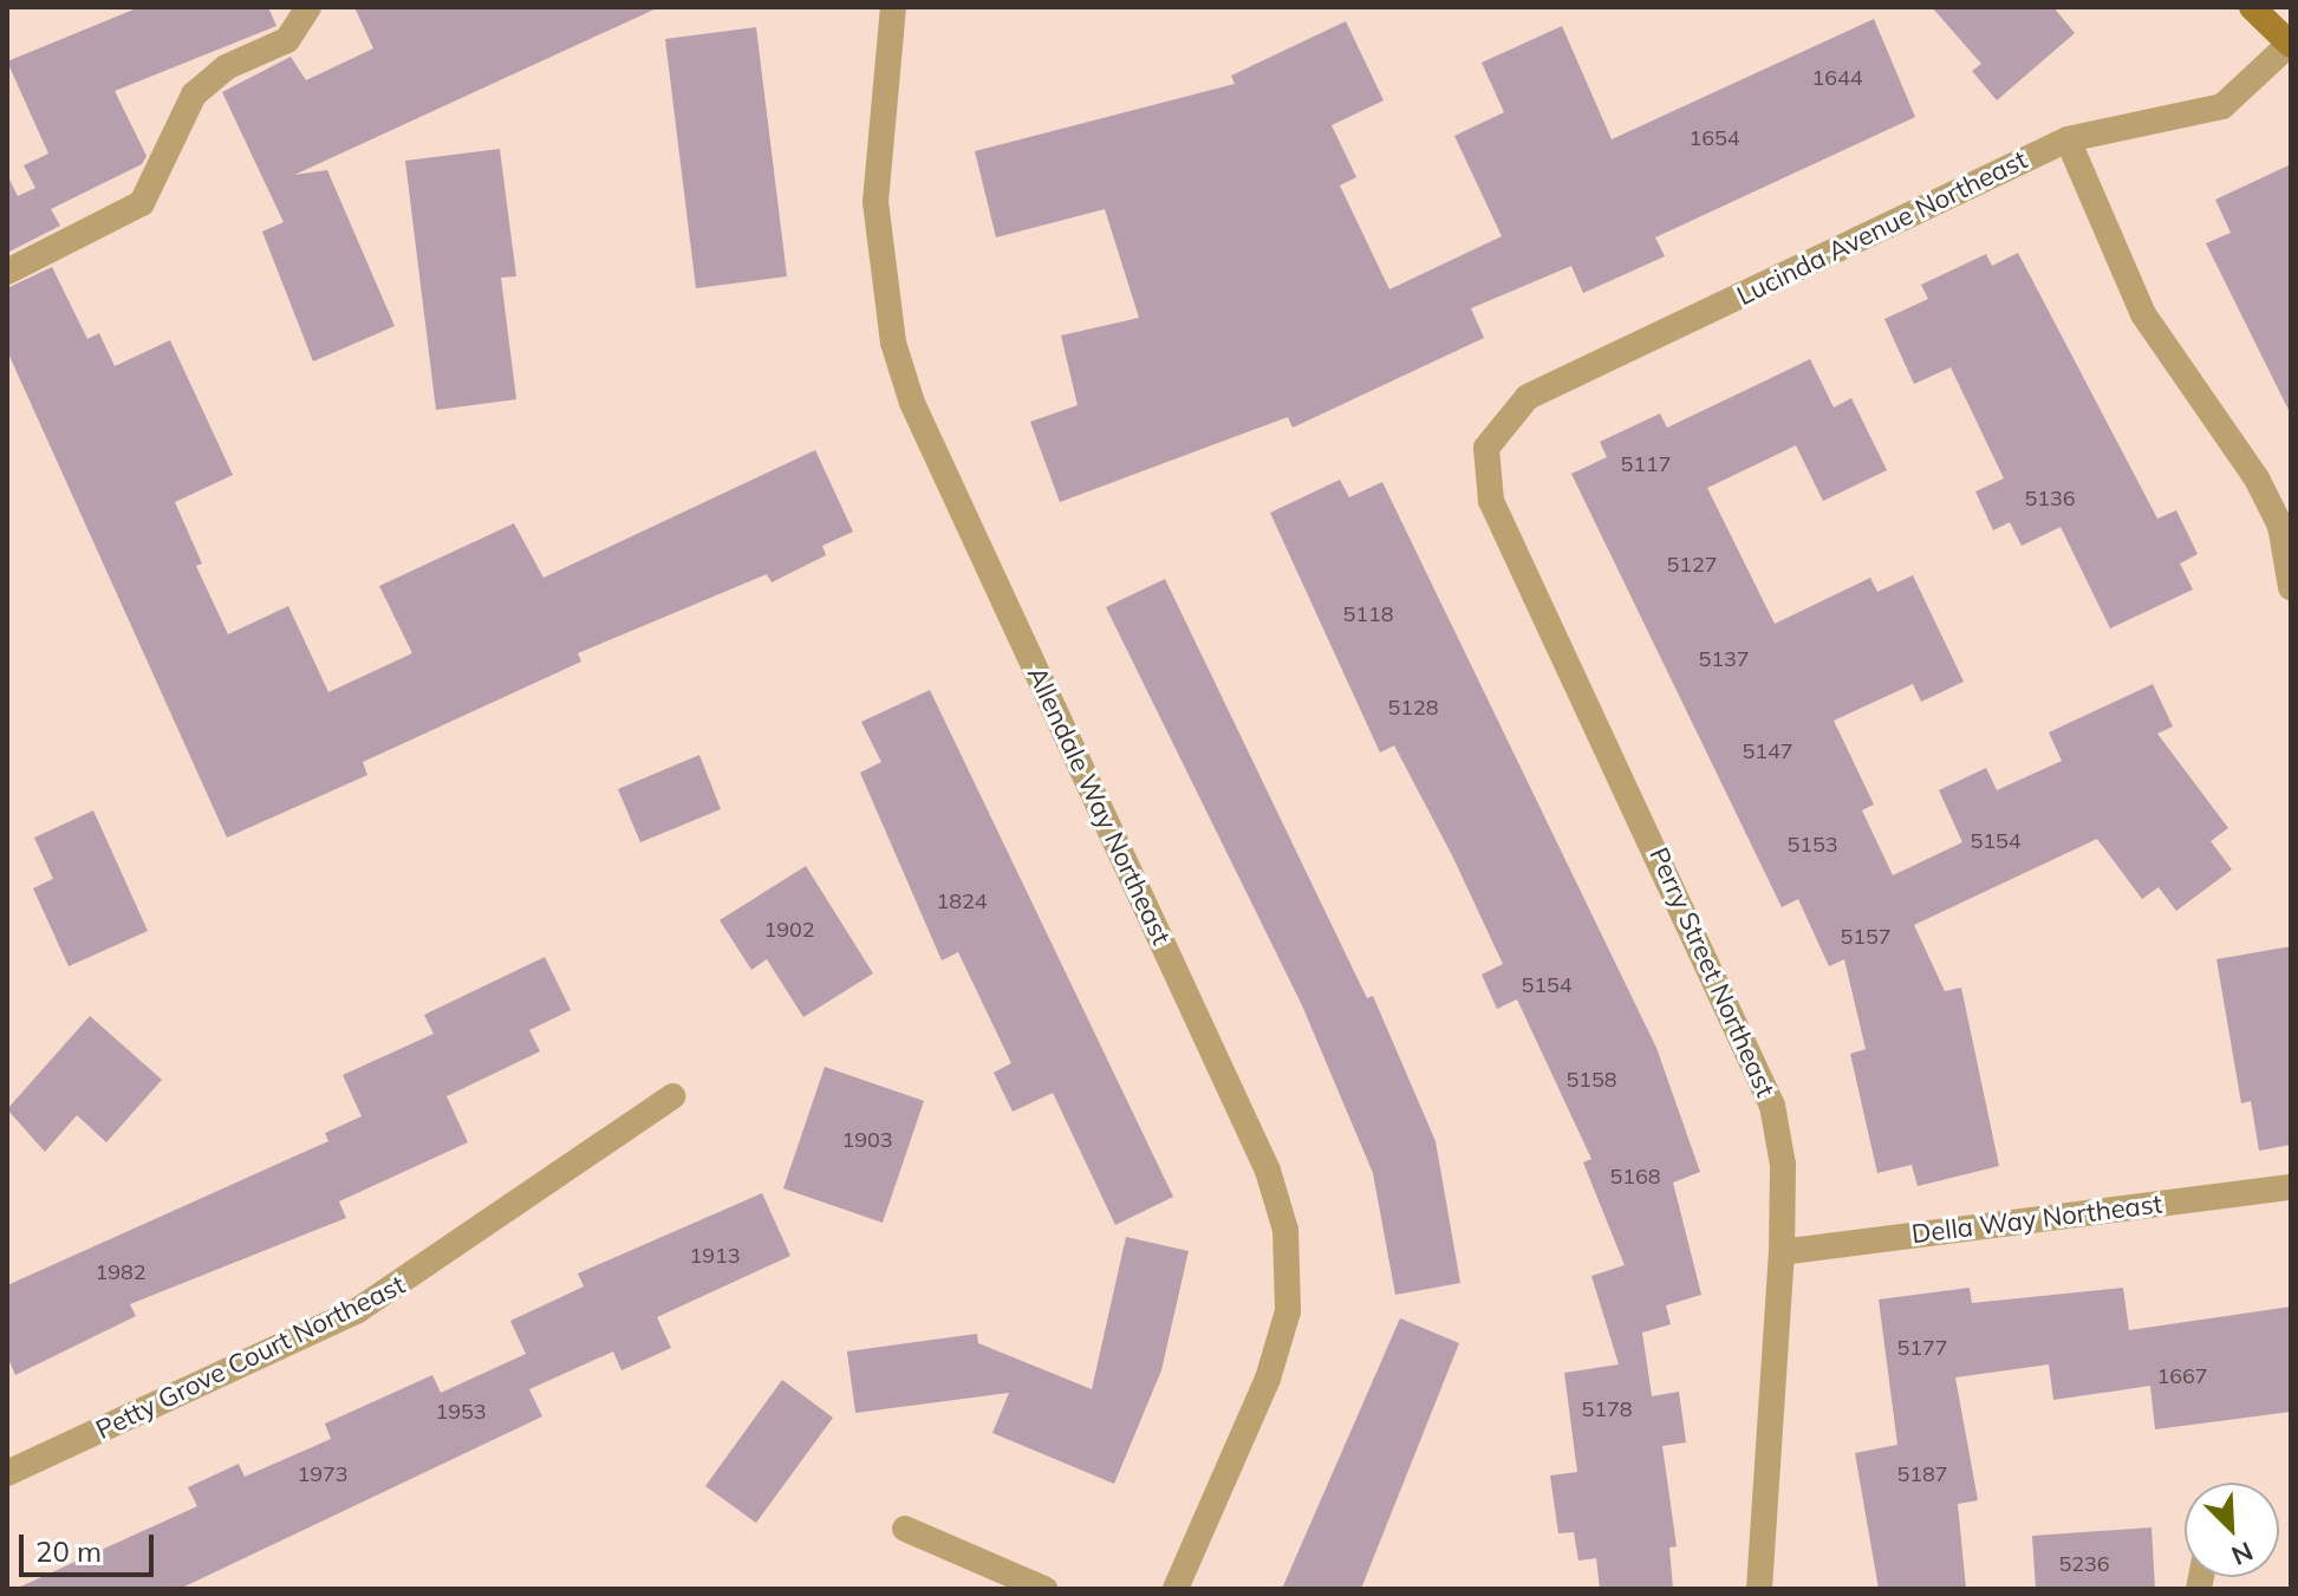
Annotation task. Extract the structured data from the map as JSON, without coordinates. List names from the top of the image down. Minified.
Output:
{"streets":{"street":["Lucinda Avenue Northeast","Allendale Way Northeast","Perry Street Northeast","Della Way Northeast","Petty Grove Court Northeast"]},"crossings":[["Lucinda Avenue Northeast","Perry Street Northeast"],["Perry Street Northeast","Della Way Northeast"]],"house_numbers":["1644","1654","5117","5136","5127","5118","5137","5128","5147","5154","5153","1824","1902","5157","5154","5158","1903","5168","1913","1982","5177","1667","5178","1953","1973","5187","5236"],"scale_bar":"20 m","north":"bottom right"}
